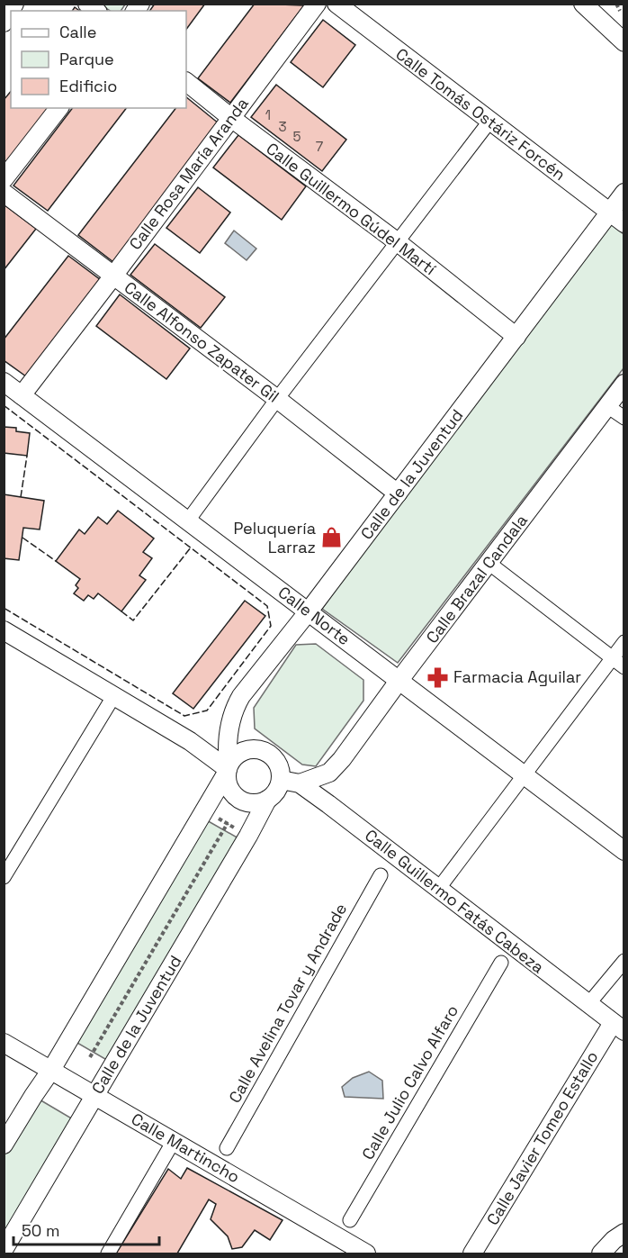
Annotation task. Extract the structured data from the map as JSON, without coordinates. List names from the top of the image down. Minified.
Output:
{"streets":{"street":["Calle Tomás Ostáriz Forcén","Calle Rosa María Aranda","Calle Guillermo Gúdel Martí","Calle Alfonso Zapater Gil","Calle de la Juventud","Calle Brazal Candala","Calle Norte","Calle Guillermo Fatás Cabeza","Calle Avelina Tovar y Andrade","Calle Julio Calvo Alfaro","Calle Javier Tomeo Estallo","Calle Martincho"]},"crossings":[["Calle Tomás Ostáriz Forcén","Calle de la Juventud"],["Calle Rosa María Aranda","Calle Guillermo Gúdel Martí"],["Calle Rosa María Aranda","Calle Alfonso Zapater Gil"],["Calle Rosa María Aranda","Calle Norte"],["Calle Guillermo Gúdel Martí","Calle de la Juventud"],["Calle Alfonso Zapater Gil","Calle de la Juventud"],["Calle de la Juventud","Calle Norte"],["Calle de la Juventud","Calle Guillermo Fatás Cabeza"],["Calle de la Juventud","Calle Martincho"],["Calle Brazal Candala","Calle Norte"],["Calle Brazal Candala","Calle Guillermo Fatás Cabeza"],["Calle Guillermo Fatás Cabeza","Calle Javier Tomeo Estallo"]],"places":{"shop":["Peluquería Larraz"],"pharmacy":["Farmacia Aguilar"]},"house_numbers":["1","3","5","7"],"legend":["Calle","Parque","Edificio"],"scale_bar":"50 m"}
